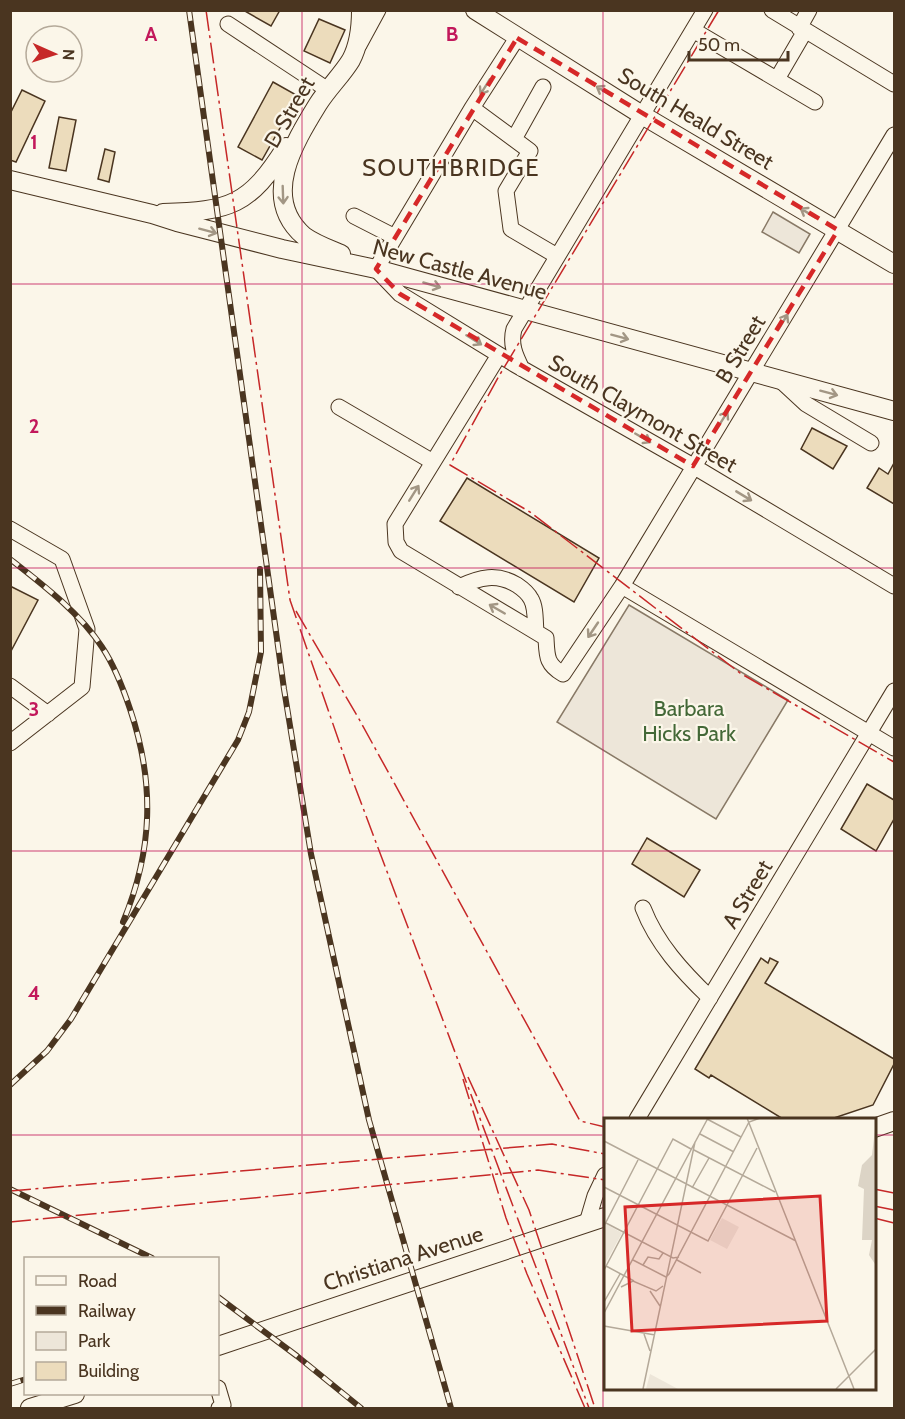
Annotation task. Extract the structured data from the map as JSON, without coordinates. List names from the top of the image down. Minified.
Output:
{"streets":{"main road":["D Street","South Heald Street","New Castle Avenue","Christiana Avenue"],"street":["B Street","South Claymont Street","A Street"]},"crossings":[["D Street","New Castle Avenue"],["D Street","South Claymont Street"],["South Heald Street","B Street"],["New Castle Avenue","B Street"],["New Castle Avenue","South Claymont Street"],["B Street","South Claymont Street"]],"one_way":["South Heald Street","New Castle Avenue"],"districts":["SOUTHBRIDGE"],"parks":["Barbara Hicks Park"],"legend":["Road","Railway","Park","Building"],"scale_bar":"50 m","north":"right","grid":{"columns":["A","B"],"rows":["1","2","3","4"]}}
